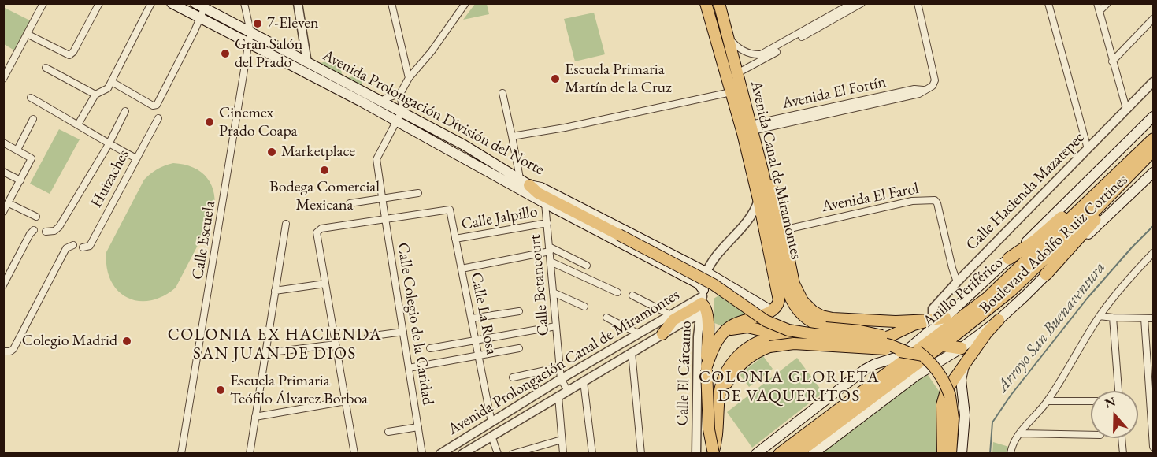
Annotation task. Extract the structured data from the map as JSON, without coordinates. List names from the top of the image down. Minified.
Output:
{"streets":{"highway":["Anillo Periférico"],"main road":["Avenida Prolongación División del Norte","Avenida Canal de Miramontes","Boulevard Adolfo Ruiz Cortines"],"street":["Avenida El Fortín","Huizaches","Calle Hacienda Mazatepec","Avenida El Farol","Calle Jalpillo","Calle Escuela","Calle Betancourt","Calle La Rosa","Calle Colegio de la Caridad","Avenida Prolongación Canal de Miramontes","Calle El Cárcamo"]},"crossings":[["Avenida El Fortín","Avenida Canal de Miramontes"],["Avenida Prolongación División del Norte","Avenida Canal de Miramontes"],["Avenida Prolongación División del Norte","Calle Escuela"],["Avenida Prolongación División del Norte","Calle Betancourt"],["Avenida Prolongación División del Norte","Calle Colegio de la Caridad"],["Avenida Prolongación División del Norte","Avenida Prolongación Canal de Miramontes"],["Avenida Prolongación División del Norte","Calle El Cárcamo"],["Avenida Canal de Miramontes","Anillo Periférico"],["Avenida Canal de Miramontes","Calle El Cárcamo"],["Calle Hacienda Mazatepec","Avenida El Farol"],["Calle Jalpillo","Calle Betancourt"],["Calle Jalpillo","Calle La Rosa"],["Calle Betancourt","Avenida Prolongación Canal de Miramontes"],["Calle La Rosa","Calle Colegio de la Caridad"],["Calle La Rosa","Avenida Prolongación Canal de Miramontes"],["Avenida Prolongación Canal de Miramontes","Calle El Cárcamo"]],"districts":["COLONIA EX HACIENDA SAN JUAN DE DIOS","COLONIA GLORIETA DE VAQUERITOS"],"water":["Arroyo San Buenaventura"],"places":["7-Eleven","Gran Salón del Prado","Escuela Primaria Martín de la Cruz","Cinemex Prado Coapa","Marketplace","Bodega Comercial Mexicana","Colegio Madrid","Escuela Primaria Teófilo Álvarez Borboa"],"north":"top"}
